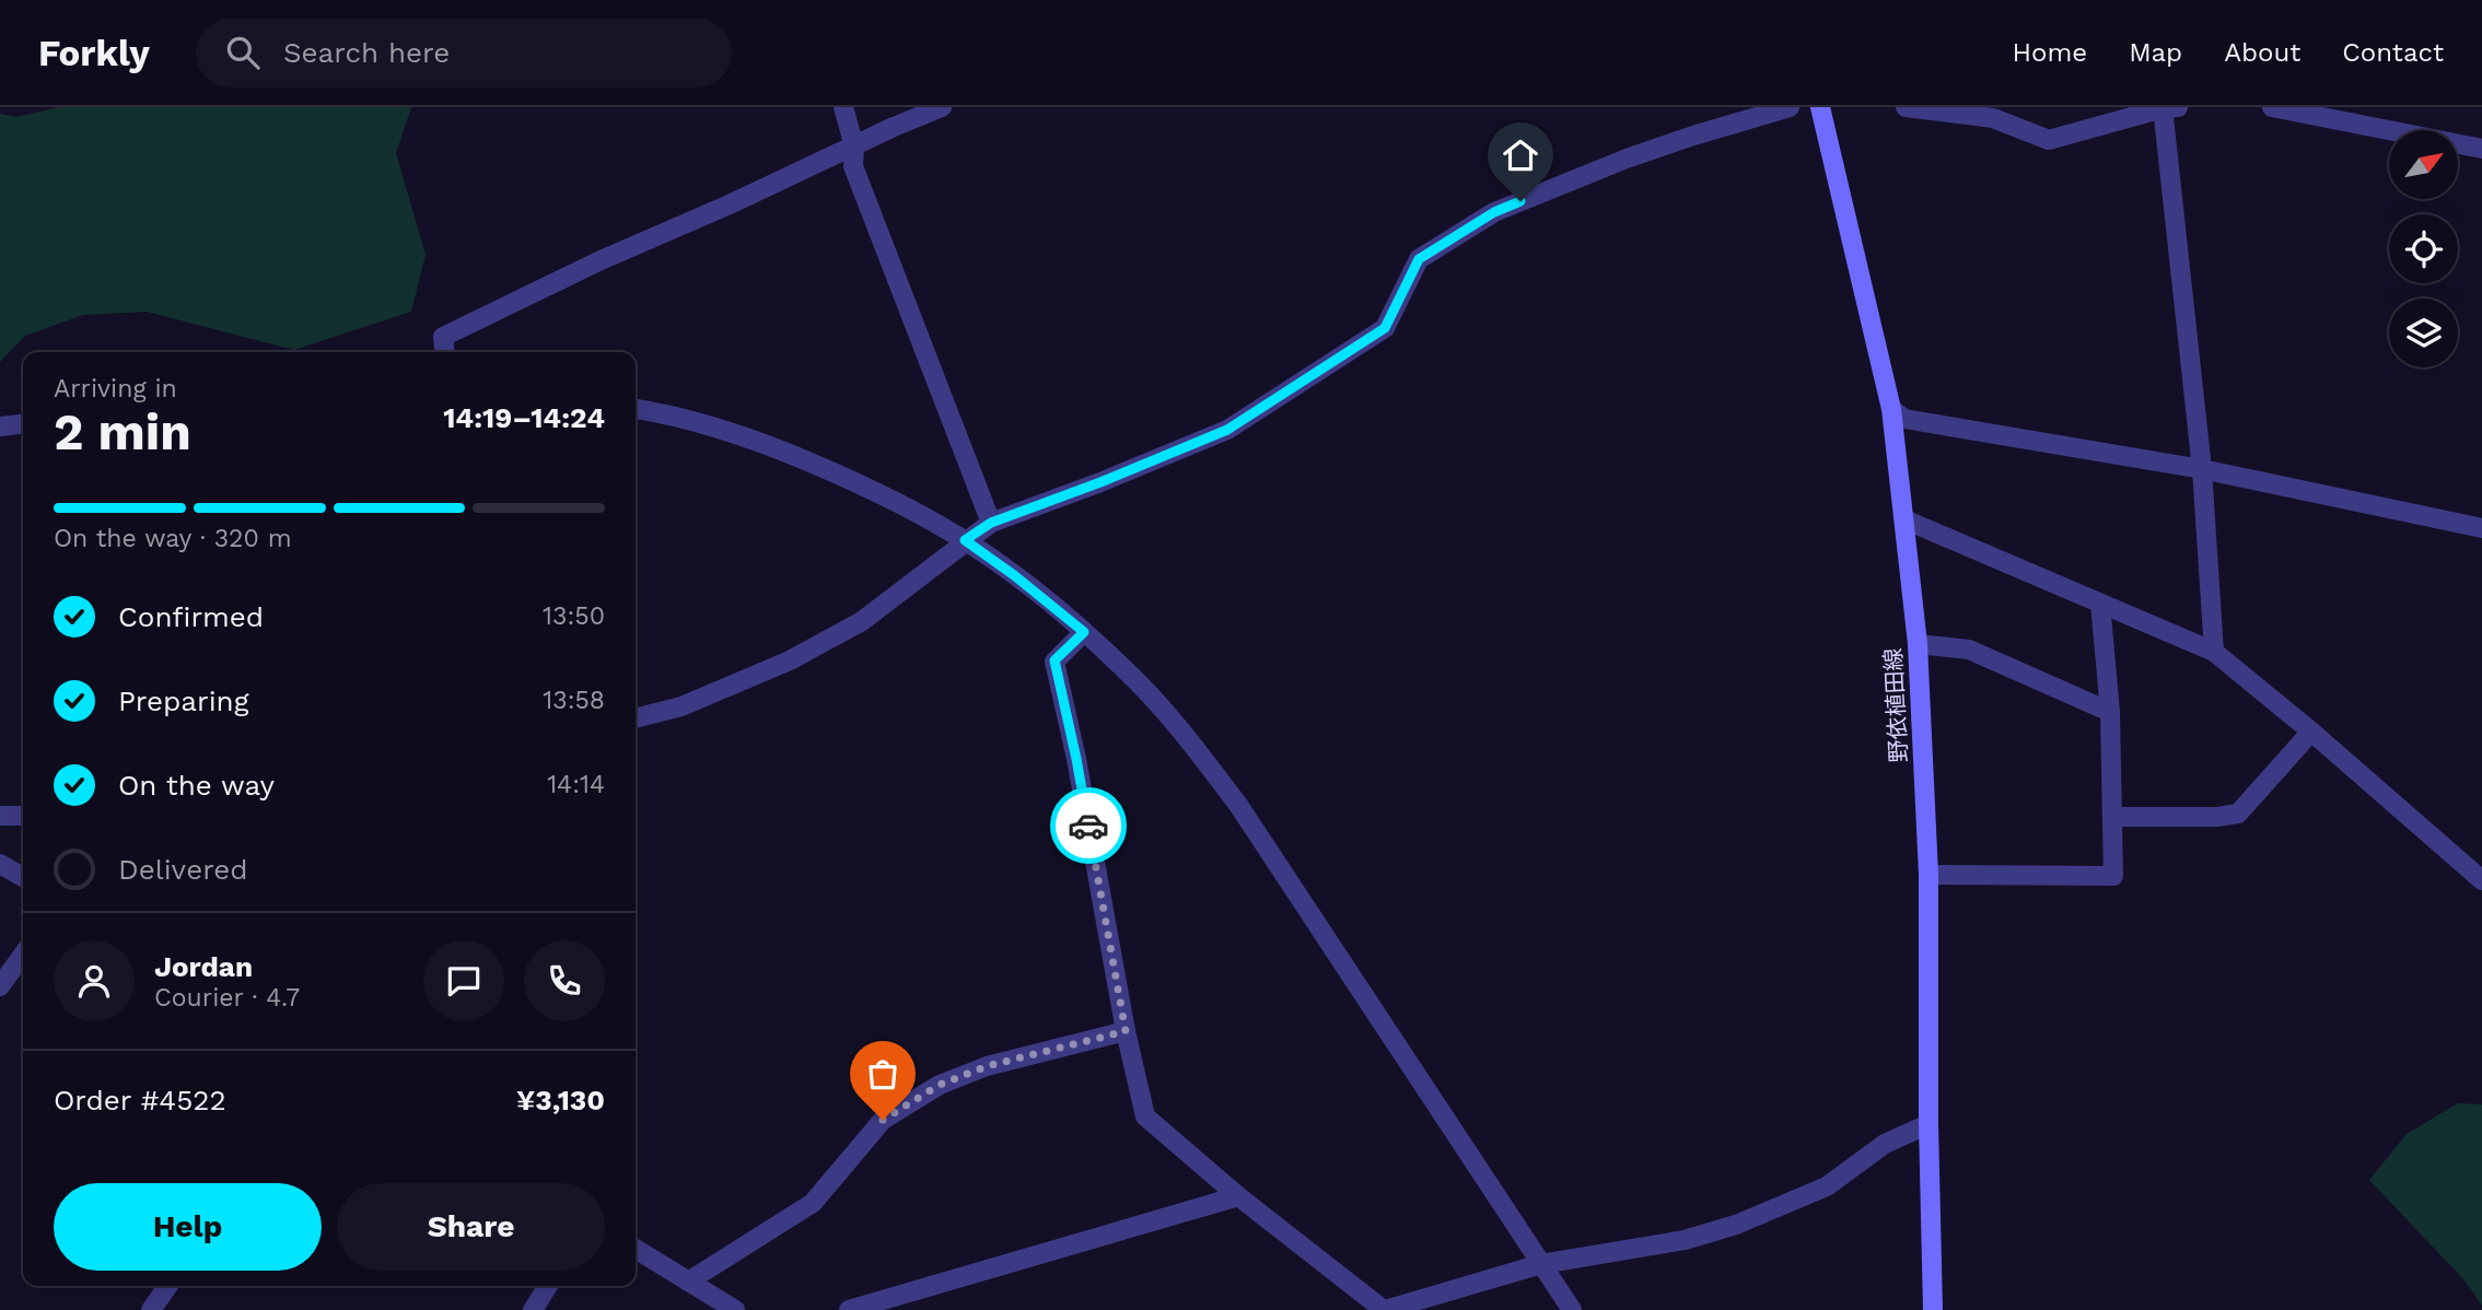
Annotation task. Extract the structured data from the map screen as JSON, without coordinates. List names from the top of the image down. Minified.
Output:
{"streets":{"main road":["野依植田線"]},"north":"top right","page":{"header":"Forkly","search":"Search here","nav":["Home","Map","About","Contact"],"heading":["2 min","Arriving in","14:19–14:24"],"panel":["Jordan","Courier · 4.7","Order #4522","¥3,130"],"bar":"On the way · 320 m","list":[["Confirmed","13:50"],["Preparing","13:58"],["On the way","14:14"],"Delivered"],"buttons":["Help","Share"]}}
